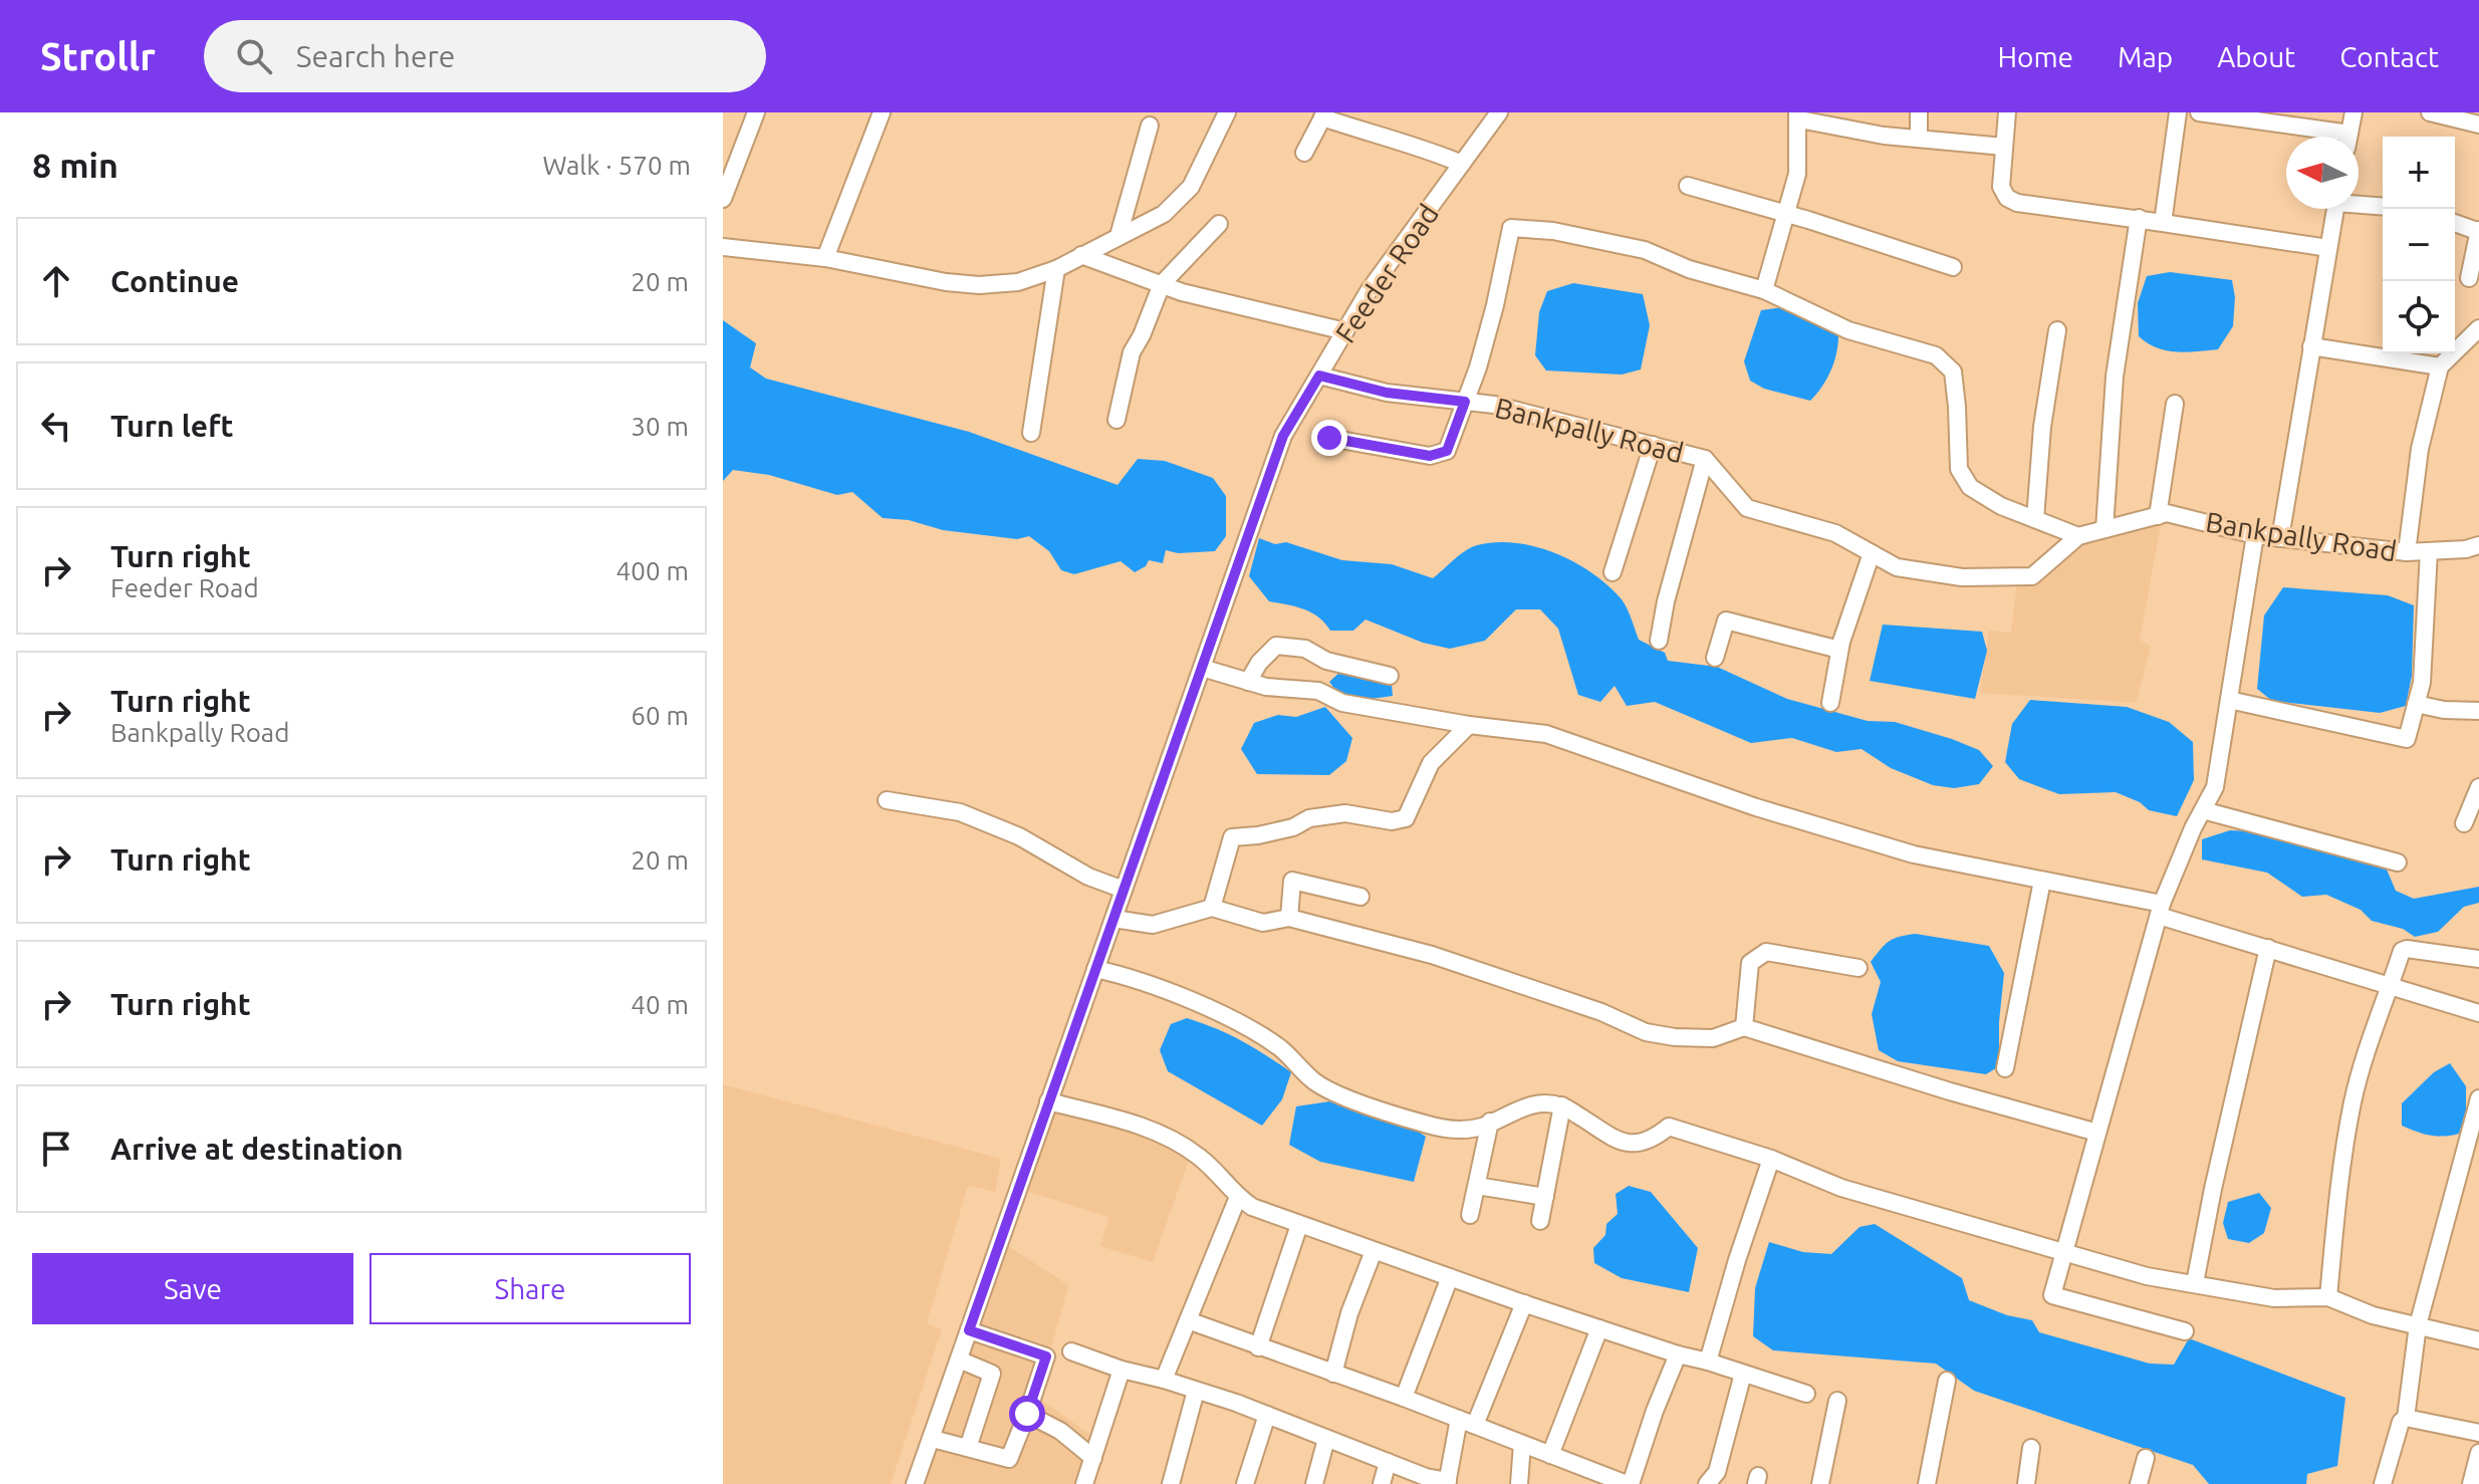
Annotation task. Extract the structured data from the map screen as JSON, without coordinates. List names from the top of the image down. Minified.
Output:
{"streets":{"street":["Feeder Road","Bankpally Road"]},"crossings":[["Feeder Road","Bankpally Road"]],"north":"left","page":{"header":"Strollr","search":"Search here","nav":["Home","Map","About","Contact"],"heading":["8 min","Walk · 570 m"],"map_buttons":["+","−"],"list":[["Continue","20 m"],["Turn left","30 m"],["Turn right","Feeder Road","400 m"],["Turn right","Bankpally Road","60 m"],["Turn right","20 m"],["Turn right","40 m"],"Arrive at destination"],"buttons":["Save","Share"]}}
